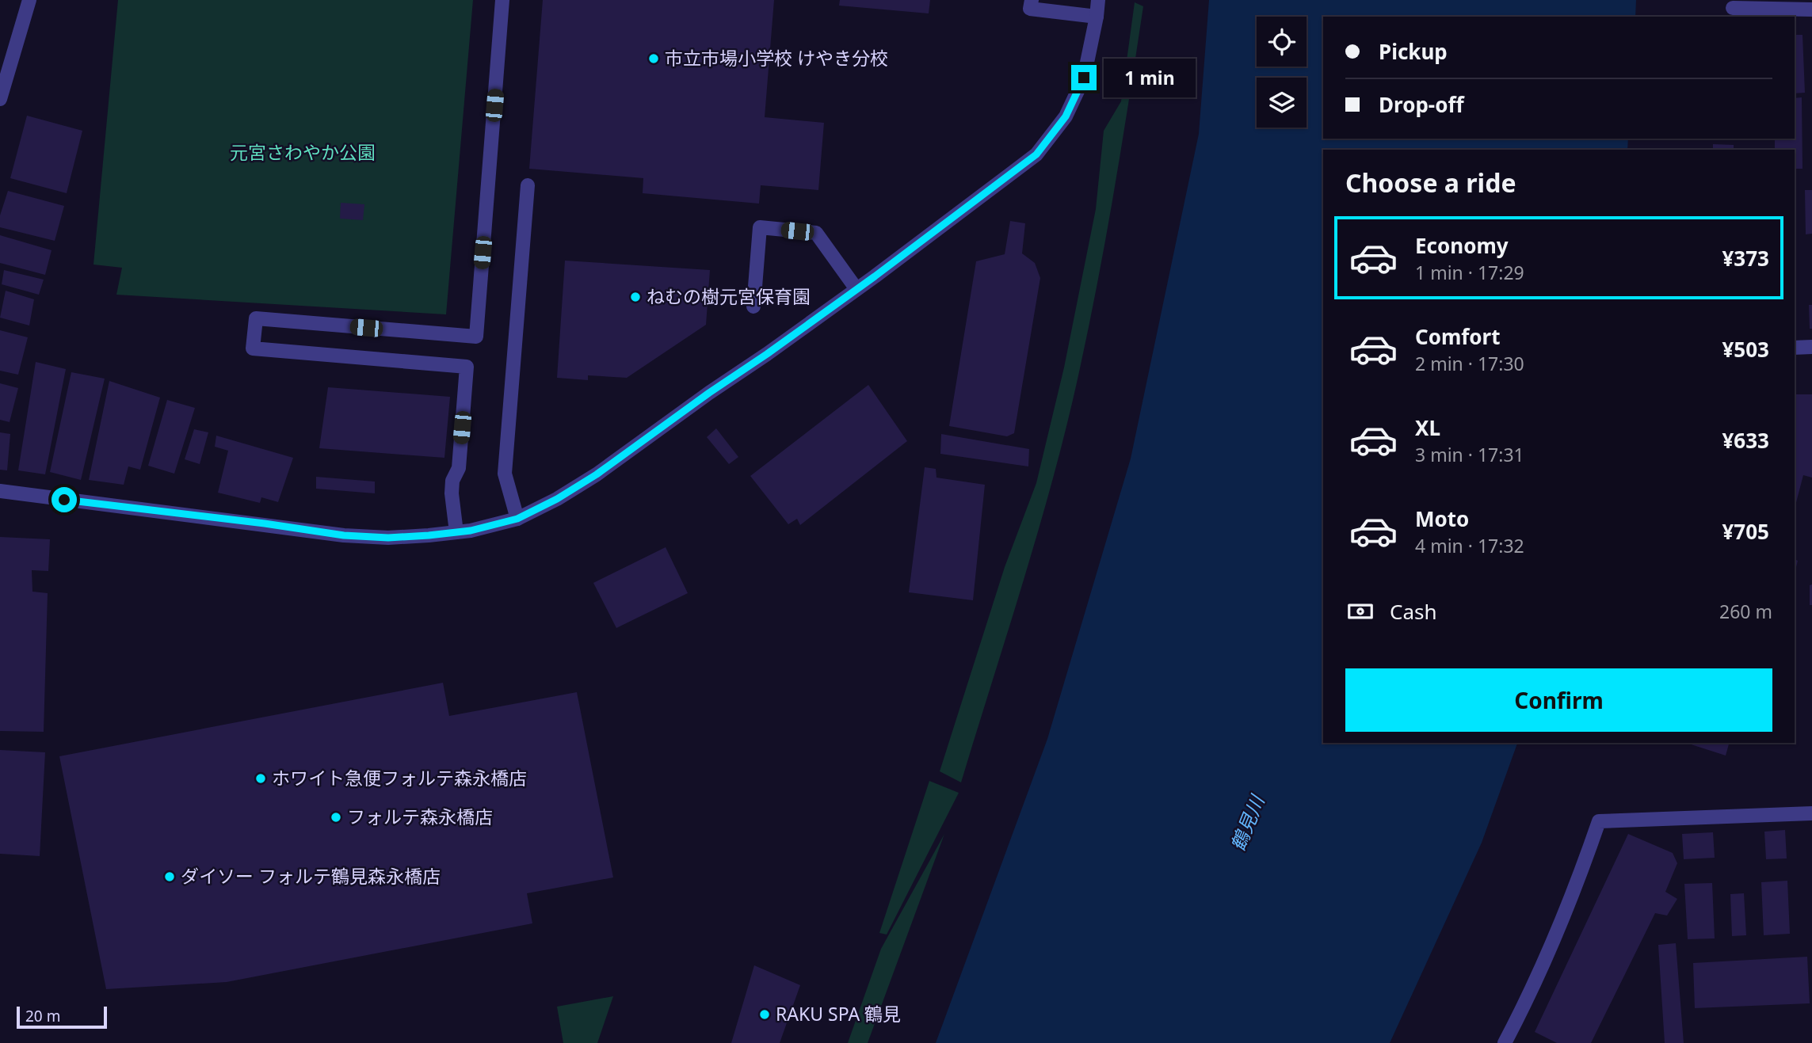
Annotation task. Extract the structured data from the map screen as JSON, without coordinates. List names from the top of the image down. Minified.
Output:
{"water":["鶴見川"],"parks":["元宮さわやか公園"],"places":["市立市場小学校 けやき分校","ねむの樹元宮保育園","ホワイト急便フォルテ森永橋店","フォルテ森永橋店","ダイソー フォルテ鶴見森永橋店","RAKU SPA 鶴見"],"scale_bar":"20 m","page":{"banner":["Pickup","Drop-off"],"bubble":"1 min","heading":"Choose a ride","list":[{"name":"Economy","note":"1 min · 17:29","value":"¥373"},{"name":"Comfort","note":"2 min · 17:30","value":"¥503"},{"name":"XL","note":"3 min · 17:31","value":"¥633"},{"name":"Moto","note":"4 min · 17:32","value":"¥705"}],"pay":["Cash","260 m"],"buttons":"Confirm","scale":"20 m"}}
